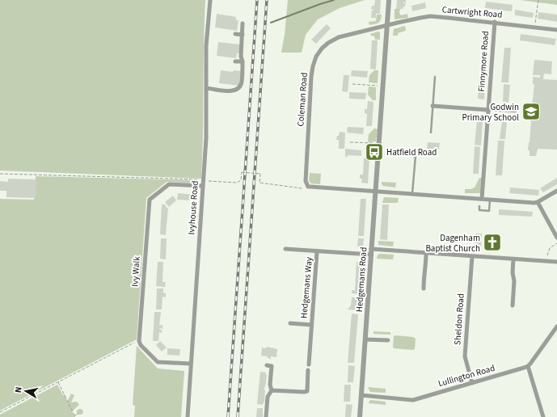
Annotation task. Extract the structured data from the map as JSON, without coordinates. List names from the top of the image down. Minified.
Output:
{"streets":{"street":["Cartwright Road","Finnymore Road","Coleman Road","Ivyhouse Road","Ivy Walk","Hedgemans Road","Hedgemans Way","Sheldon Road","Lullington Road"]},"crossings":[["Cartwright Road","Finnymore Road"],["Cartwright Road","Coleman Road"],["Cartwright Road","Hedgemans Road"],["Coleman Road","Hedgemans Road"],["Ivyhouse Road","Ivy Walk"],["Hedgemans Road","Hedgemans Way"],["Hedgemans Road","Lullington Road"],["Sheldon Road","Lullington Road"]],"places":{"school or university":["Godwin Primary School"],"bus stop":["Hatfield Road"],"church":["Dagenham Baptist Church"]},"north":"left"}
